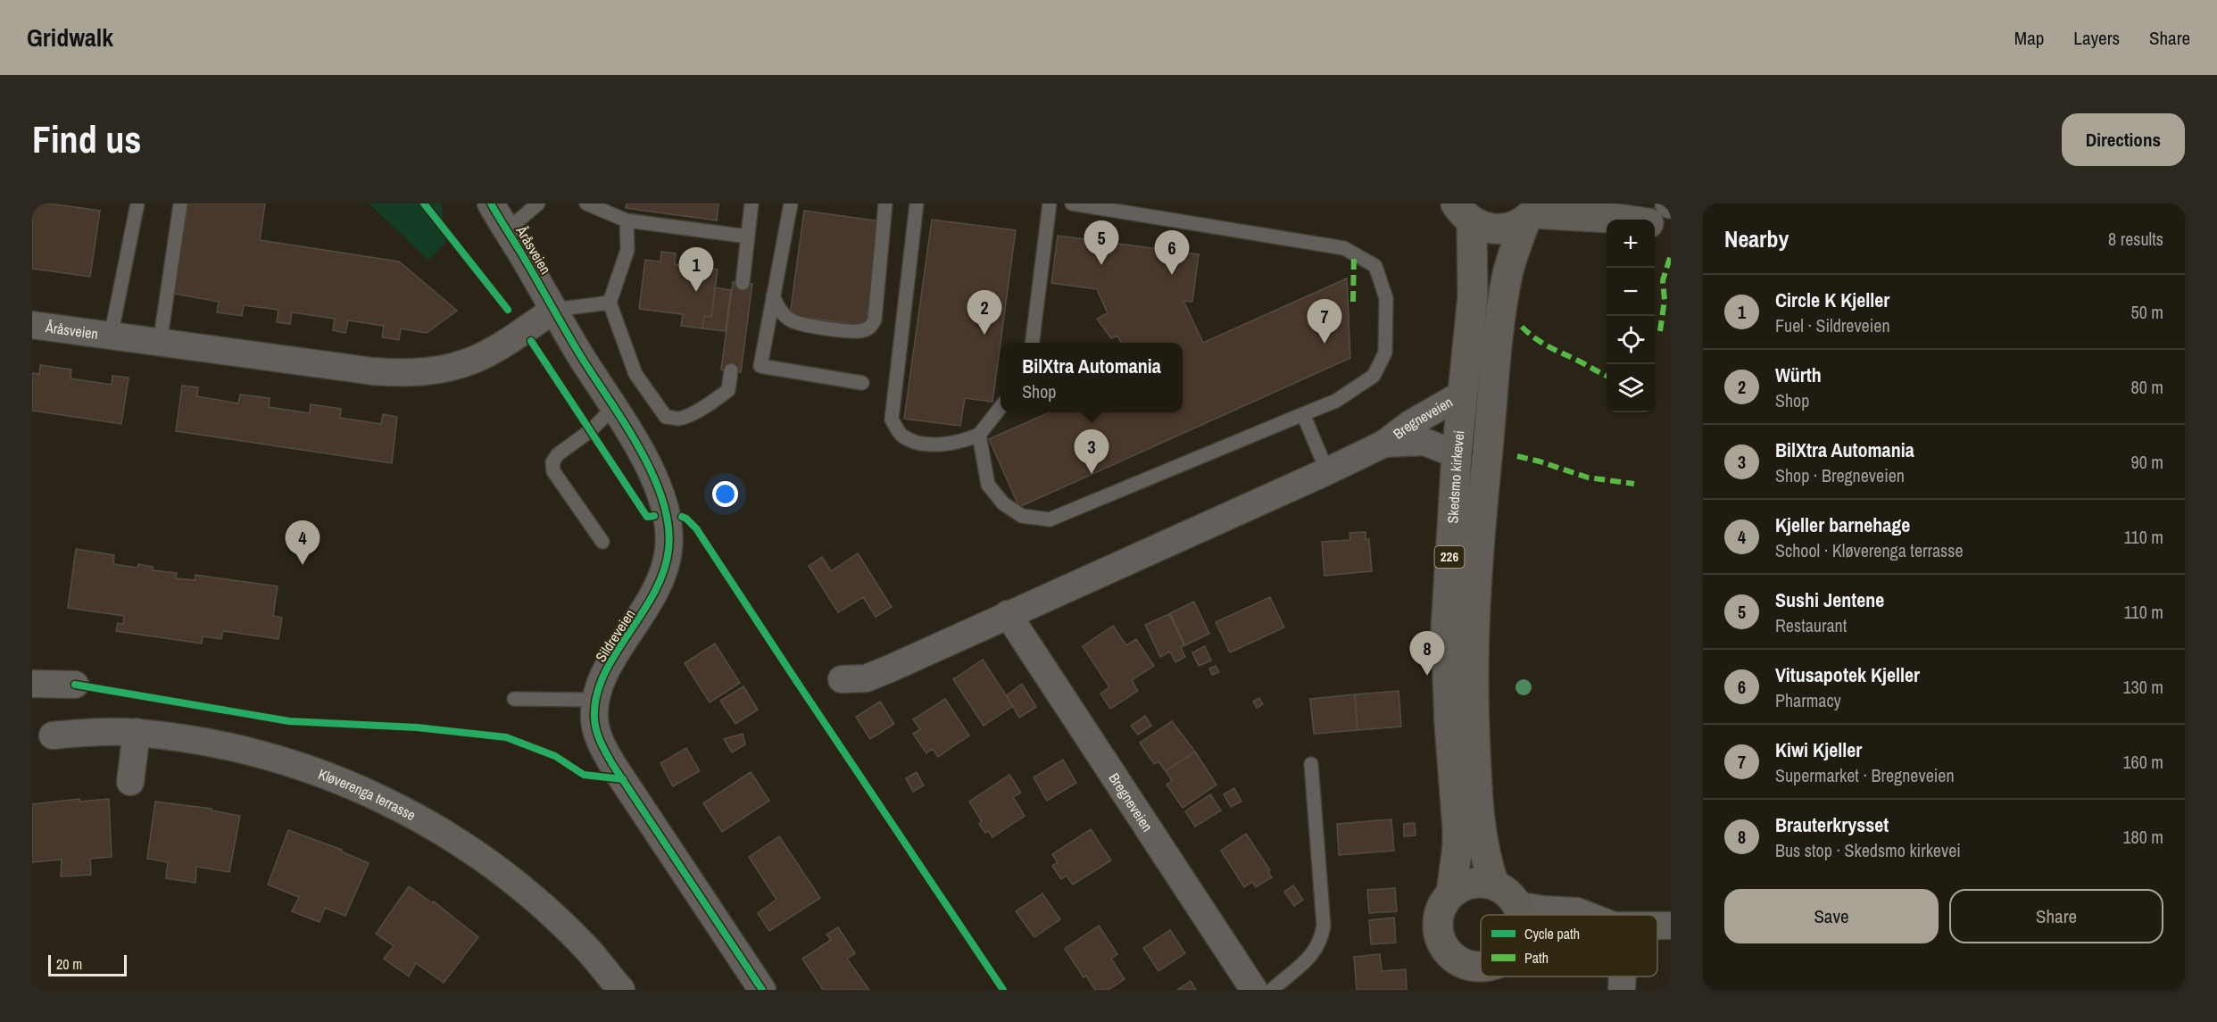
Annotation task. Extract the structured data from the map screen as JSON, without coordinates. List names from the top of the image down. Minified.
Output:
{"streets":{"highway":["Skedsmo kirkevei","226"],"street":["Åråsveien","Bregneveien","Sildreveien","Kløverenga terrasse"]},"crossings":[["Åråsveien","Sildreveien"],["Bregneveien","Skedsmo kirkevei"],["Skedsmo kirkevei","226"]],"legend":["Cycle path","Path"],"scale_bar":"20 m","page":{"header":"Gridwalk","nav":["Map","Layers","Share"],"buttons":["Directions",["Save","Share"]],"title":"Find us","heading":["Nearby","8 results"],"map_buttons":["+","−"],"pins":["5","6","1","2","7","3","4","8"],"list":[{"mark":"1","name":"Circle K Kjeller","note":"Fuel · Sildreveien","value":"50 m"},{"mark":"2","name":"Würth","note":"Shop","value":"80 m"},{"mark":"3","name":"BilXtra Automania","note":"Shop · Bregneveien","value":"90 m"},{"mark":"4","name":"Kjeller barnehage","note":"School · Kløverenga terrasse","value":"110 m"},{"mark":"5","name":"Sushi Jentene","note":"Restaurant","value":"110 m"},{"mark":"6","name":"Vitusapotek Kjeller","note":"Pharmacy","value":"130 m"},{"mark":"7","name":"Kiwi Kjeller","note":"Supermarket · Bregneveien","value":"160 m"},{"mark":"8","name":"Brauterkrysset","note":"Bus stop · Skedsmo kirkevei","value":"180 m"}],"popup":["BilXtra Automania","Shop"],"scale":"20 m"}}
